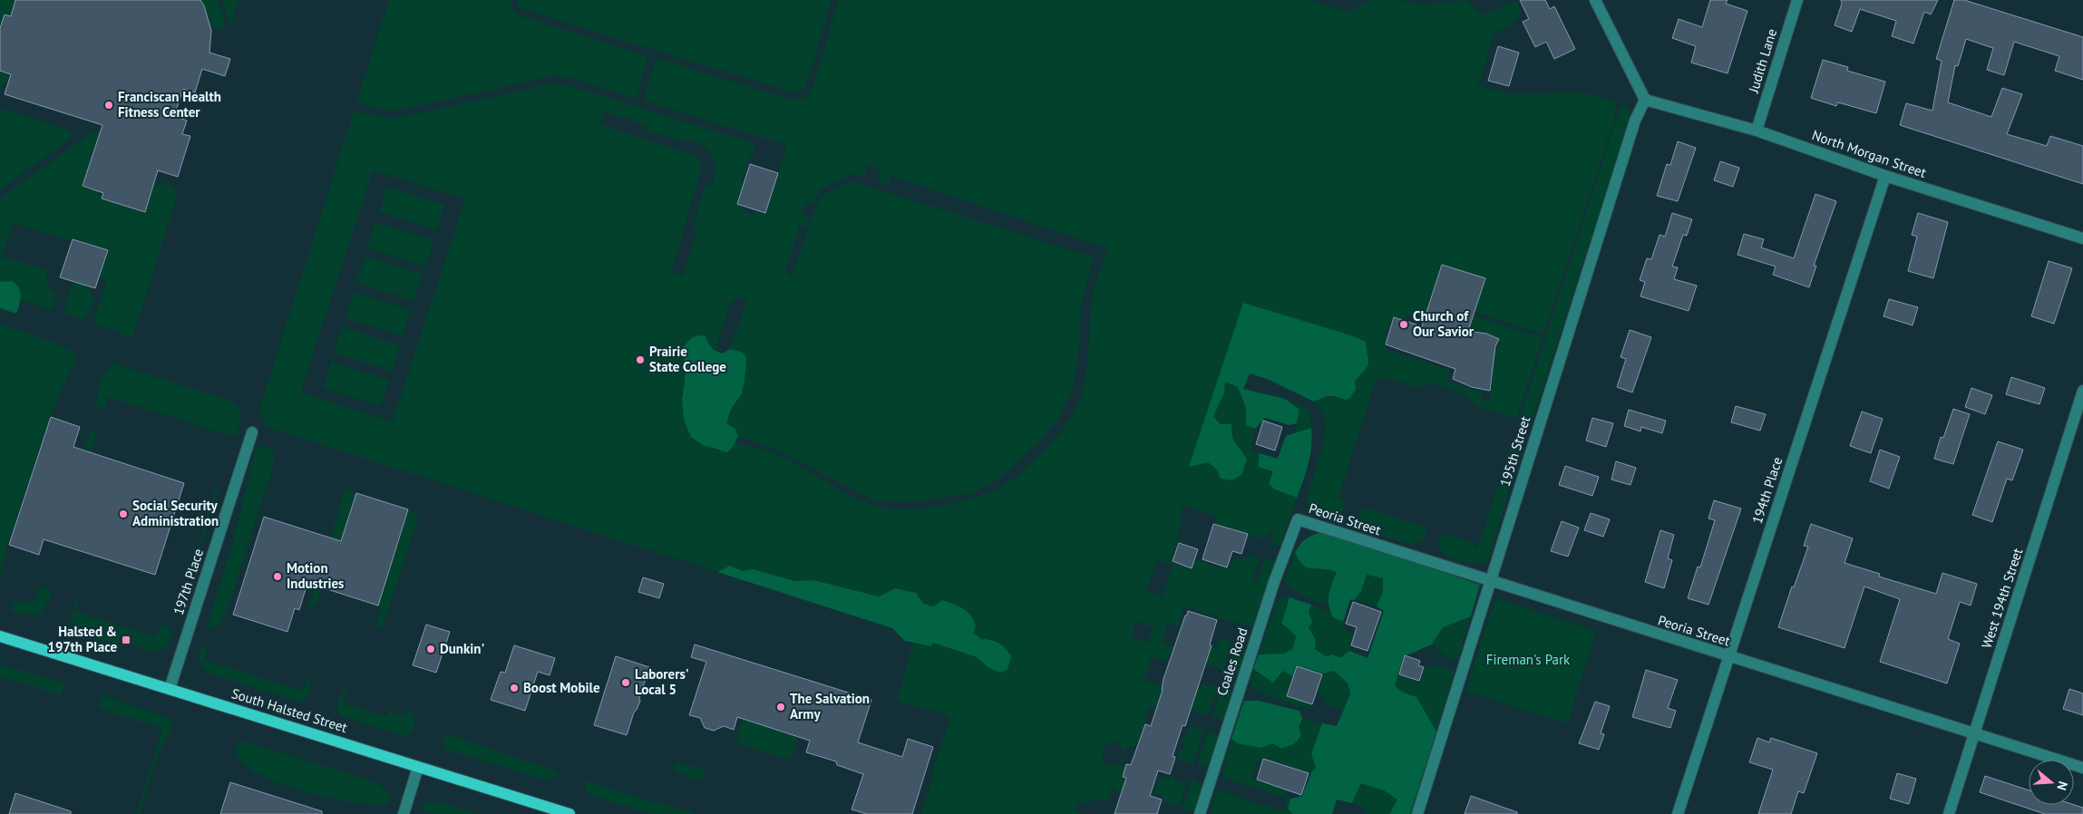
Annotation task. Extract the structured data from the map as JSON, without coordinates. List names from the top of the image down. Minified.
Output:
{"streets":{"main road":["South Halsted Street"],"street":["Judith Lane","North Morgan Street","195th Street","194th Place","Peoria Street","197th Place","West 194th Street","Coales Road"]},"crossings":[["Judith Lane","North Morgan Street"],["North Morgan Street","195th Street"],["North Morgan Street","194th Place"],["195th Street","Peoria Street"],["194th Place","Peoria Street"],["Peoria Street","West 194th Street"],["Peoria Street","Coales Road"],["197th Place","South Halsted Street"]],"parks":["Fireman's Park"],"places":{"other":["Franciscan Health Fitness Center","Church of Our Savior","Prairie State College","Social Security Administration","Motion Industries","Dunkin'","Laborers' Local 5","Boost Mobile","The Salvation Army"],"transit":["Halsted & 197th Place"]},"north":"right"}
